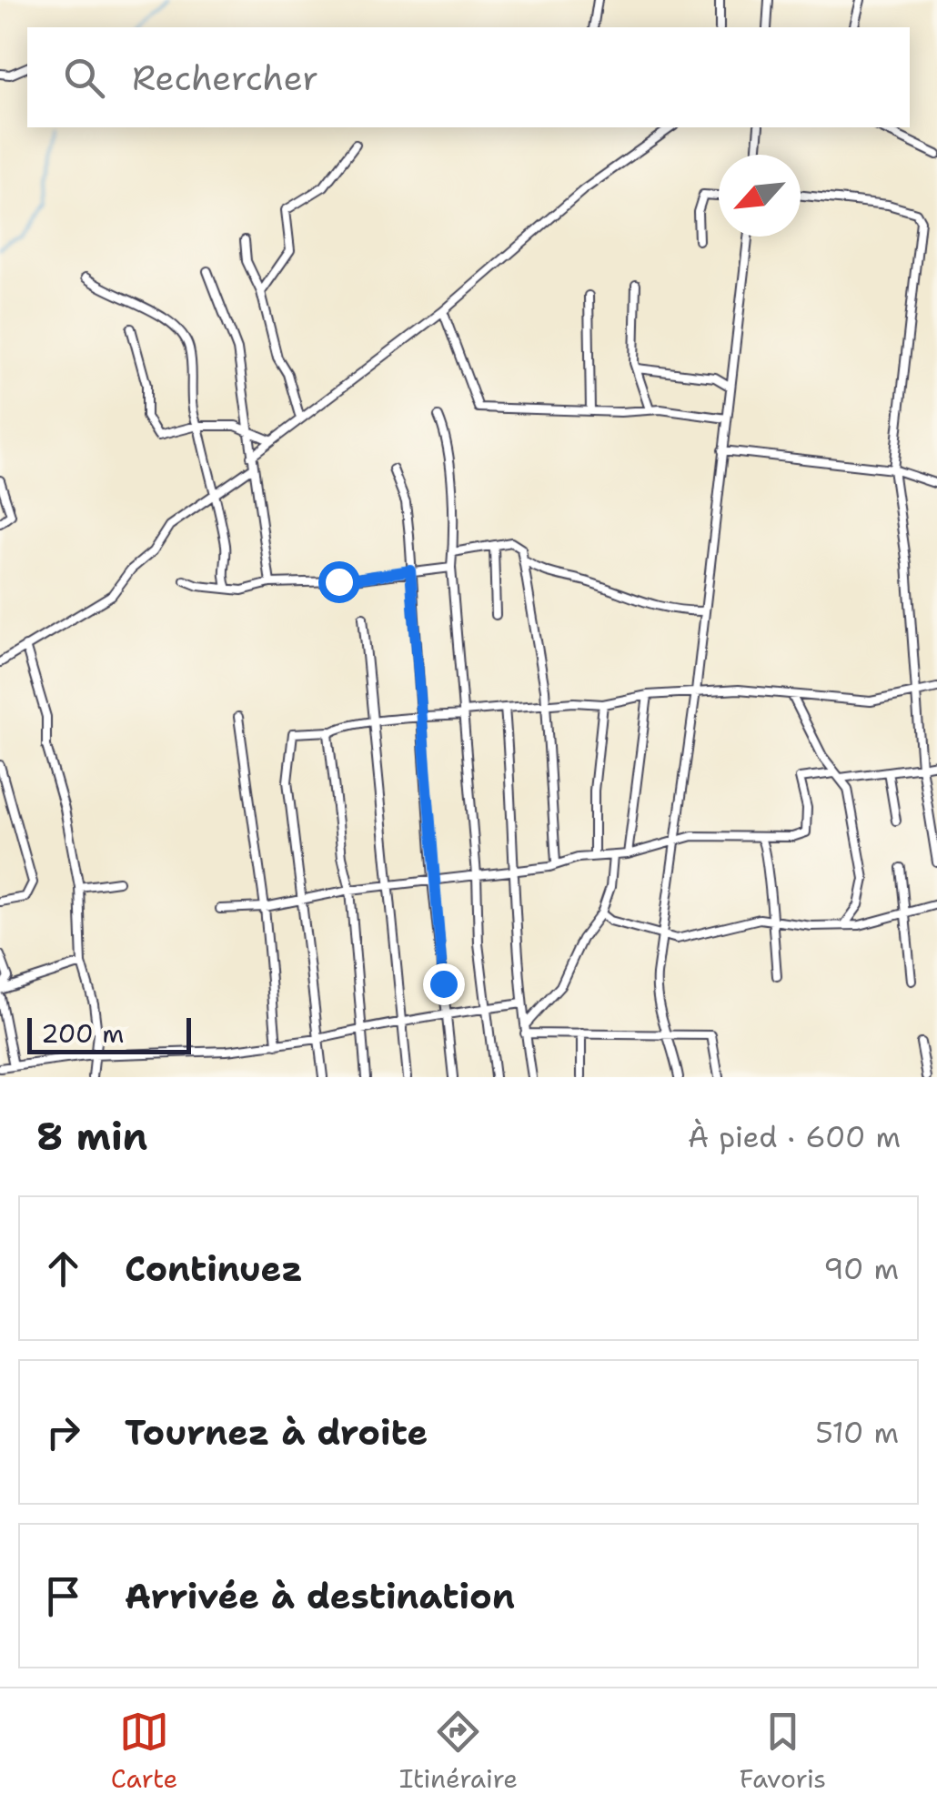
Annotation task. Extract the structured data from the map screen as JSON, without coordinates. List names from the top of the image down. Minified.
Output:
{"scale_bar":"200 m","north":"bottom left","page":{"search":"Rechercher","scale":"200 m","heading":["8 min","À pied · 600 m"],"list":[["Continuez","90 m"],["Tournez à droite","510 m"],"Arrivée à destination"],"nav":["Carte","Itinéraire","Favoris"]}}
